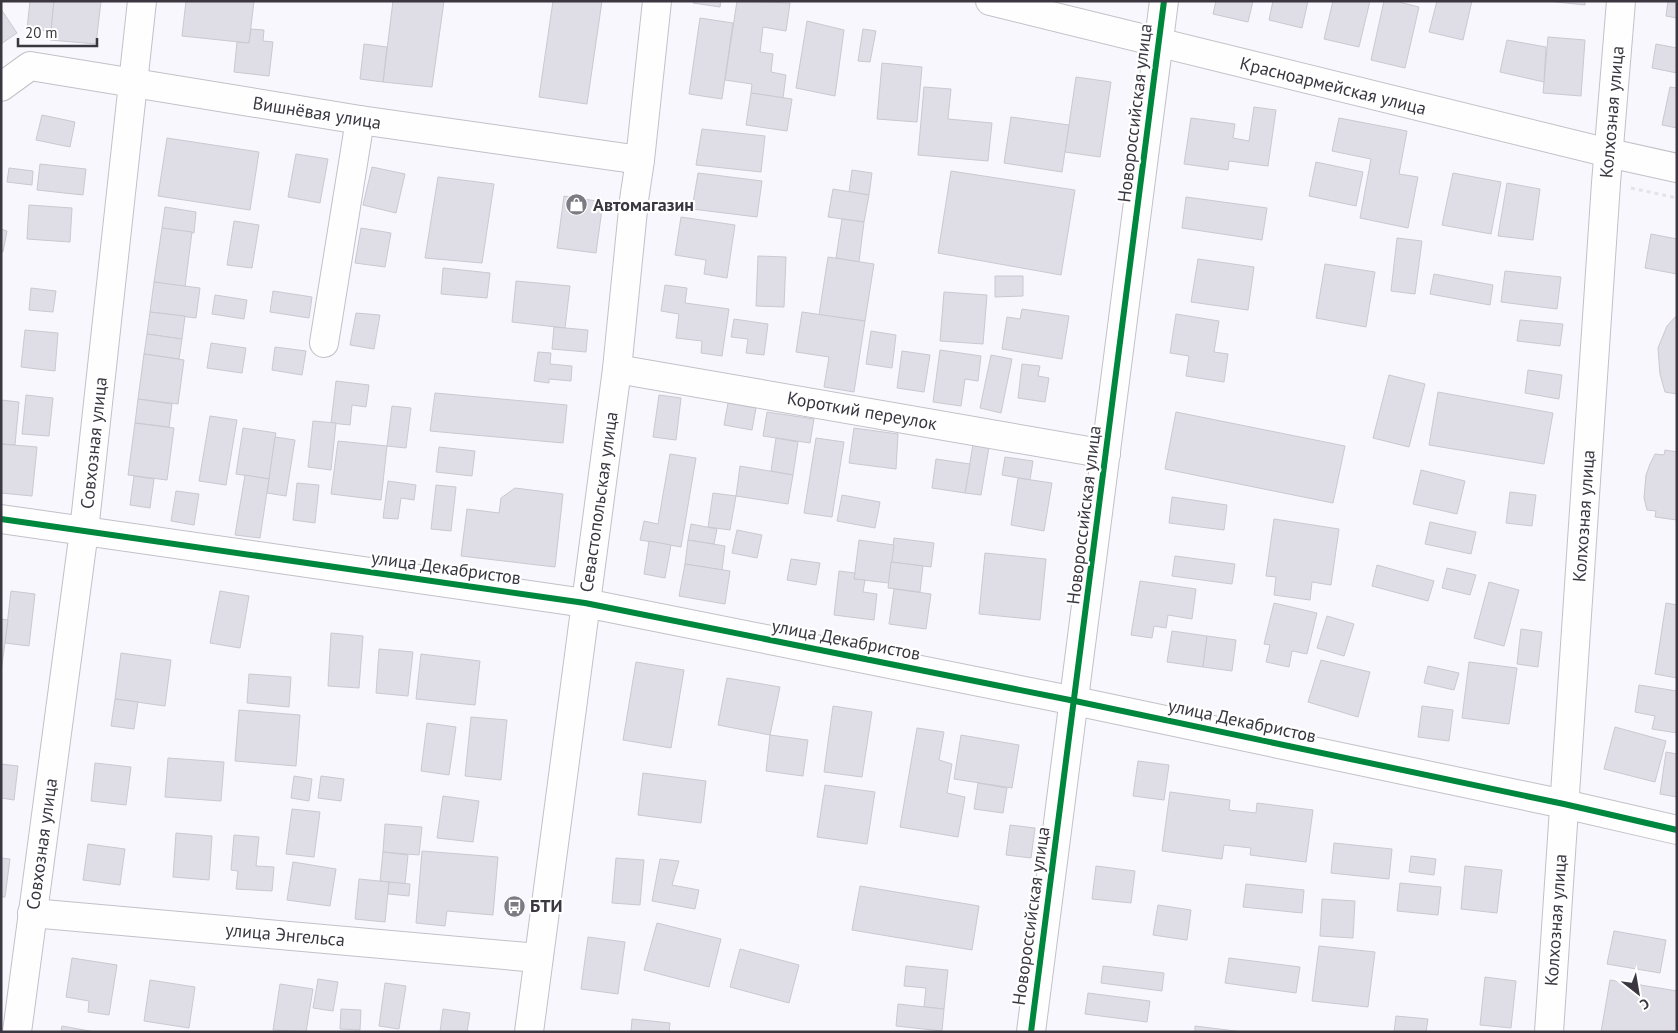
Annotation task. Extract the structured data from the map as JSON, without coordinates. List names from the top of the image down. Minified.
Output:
{"streets":{"street":["Красноармейская улица","Колхозная улица","Вишнёвая улица","Новороссийская улица","Короткий переулок","Совхозная улица","Севастопольская улица","улица Декабристов","улица Энгельса"]},"crossings":[["Красноармейская улица","Колхозная улица"],["Красноармейская улица","Новороссийская улица"],["Колхозная улица","улица Декабристов"],["Вишнёвая улица","Совхозная улица"],["Вишнёвая улица","Севастопольская улица"],["Новороссийская улица","Короткий переулок"],["Новороссийская улица","улица Декабристов"],["Короткий переулок","Севастопольская улица"],["Совхозная улица","улица Декабристов"],["Совхозная улица","улица Энгельса"],["Севастопольская улица","улица Декабристов"],["Севастопольская улица","улица Энгельса"]],"places":{"shop":["Автомагазин"],"bus stop":["БТИ"]},"scale_bar":"20 m","north":"bottom right"}
